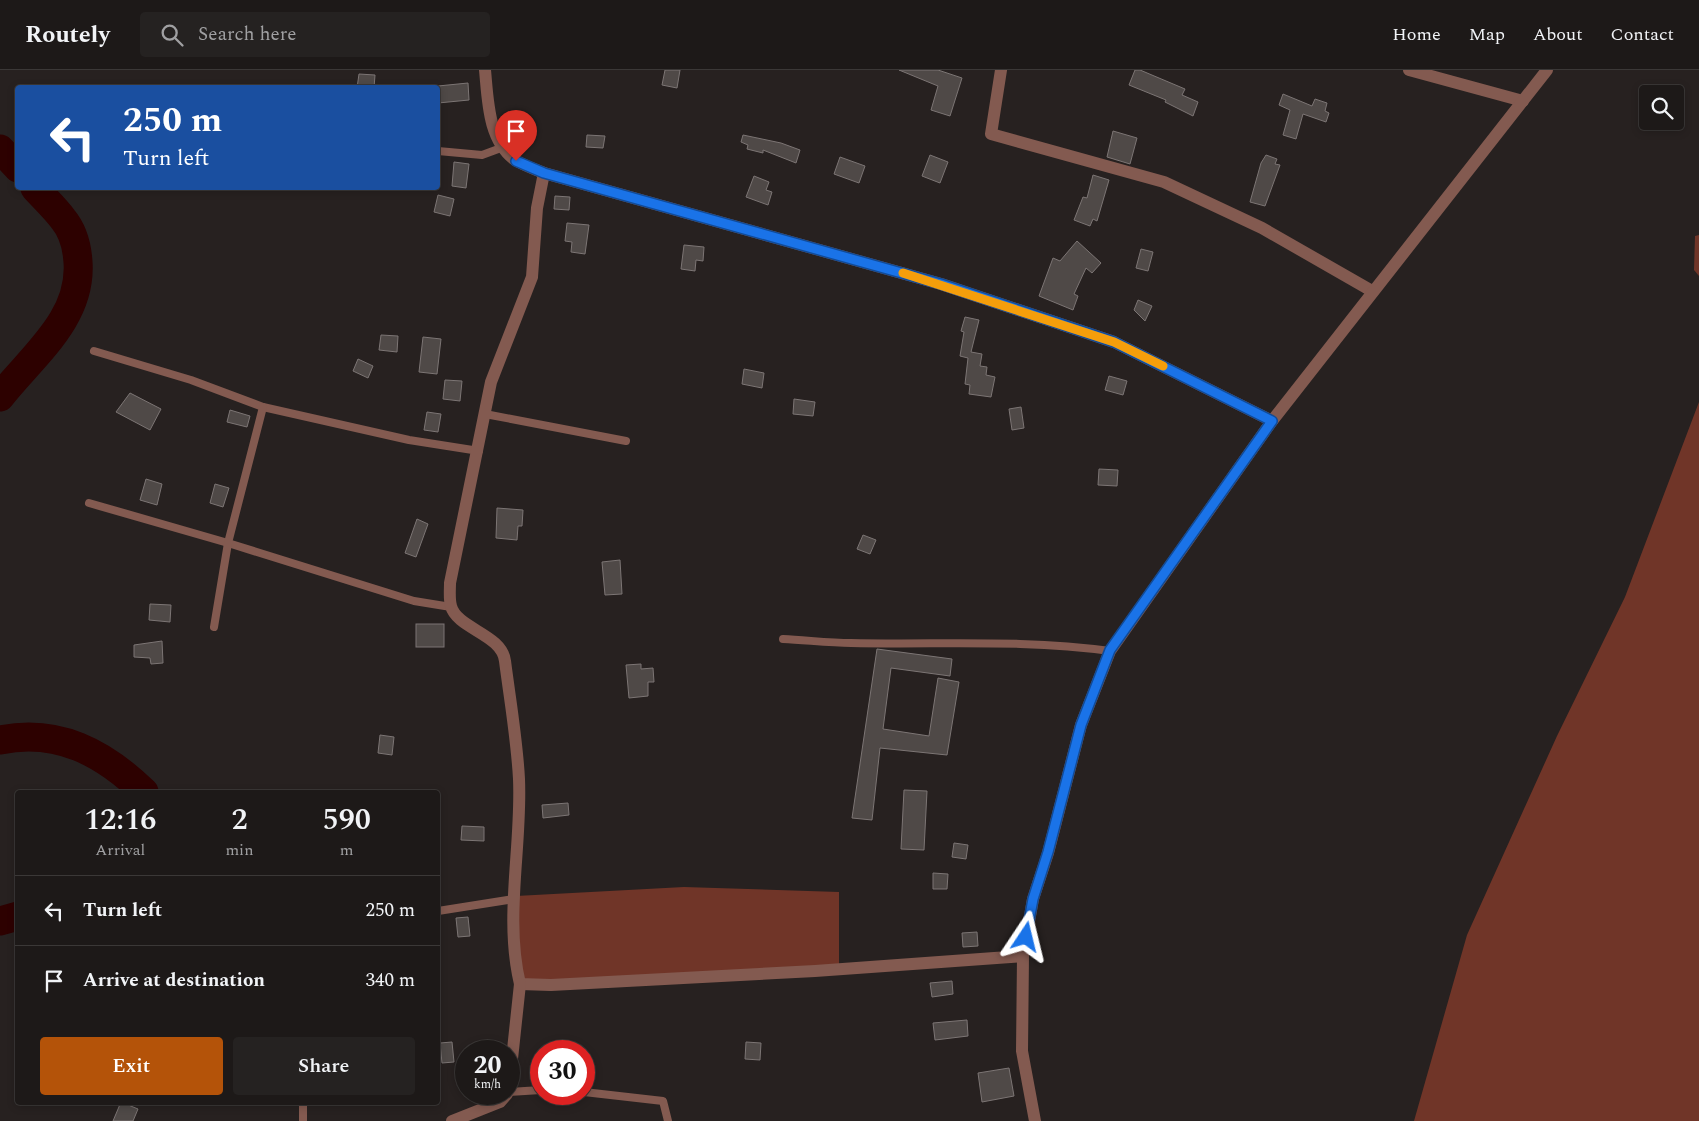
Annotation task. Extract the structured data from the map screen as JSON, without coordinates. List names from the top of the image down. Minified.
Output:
{"page":{"header":"Routely","search":"Search here","nav":["Home","Map","About","Contact"],"turn":["250 m","Turn left"],"eta":["12:16","Arrival","2","min","590","m"],"list":[{"name":"Turn left","value":"250 m"},{"name":"Arrive at destination","value":"340 m"}],"buttons":["Exit","Share"],"speed":"20 km/h","limit":"30"}}
